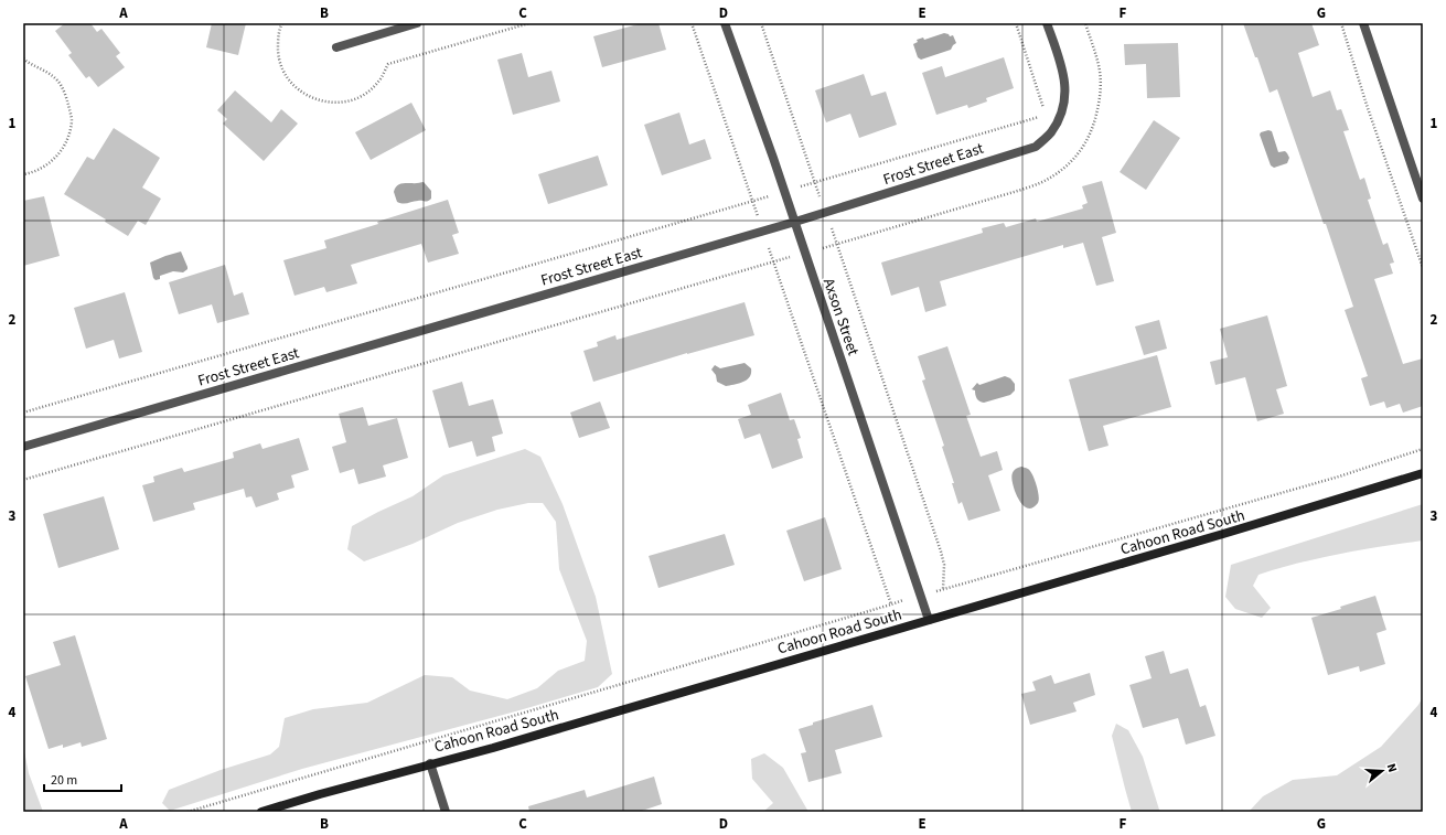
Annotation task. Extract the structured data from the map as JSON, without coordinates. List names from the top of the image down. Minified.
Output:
{"streets":{"main road":["Cahoon Road South"],"street":["Frost Street East","Axson Street"]},"crossings":[["Frost Street East","Axson Street"],["Axson Street","Cahoon Road South"]],"scale_bar":"20 m","north":"right","grid":{"columns":["A","B","C","D","E","F","G"],"rows":["1","2","3","4"]}}
